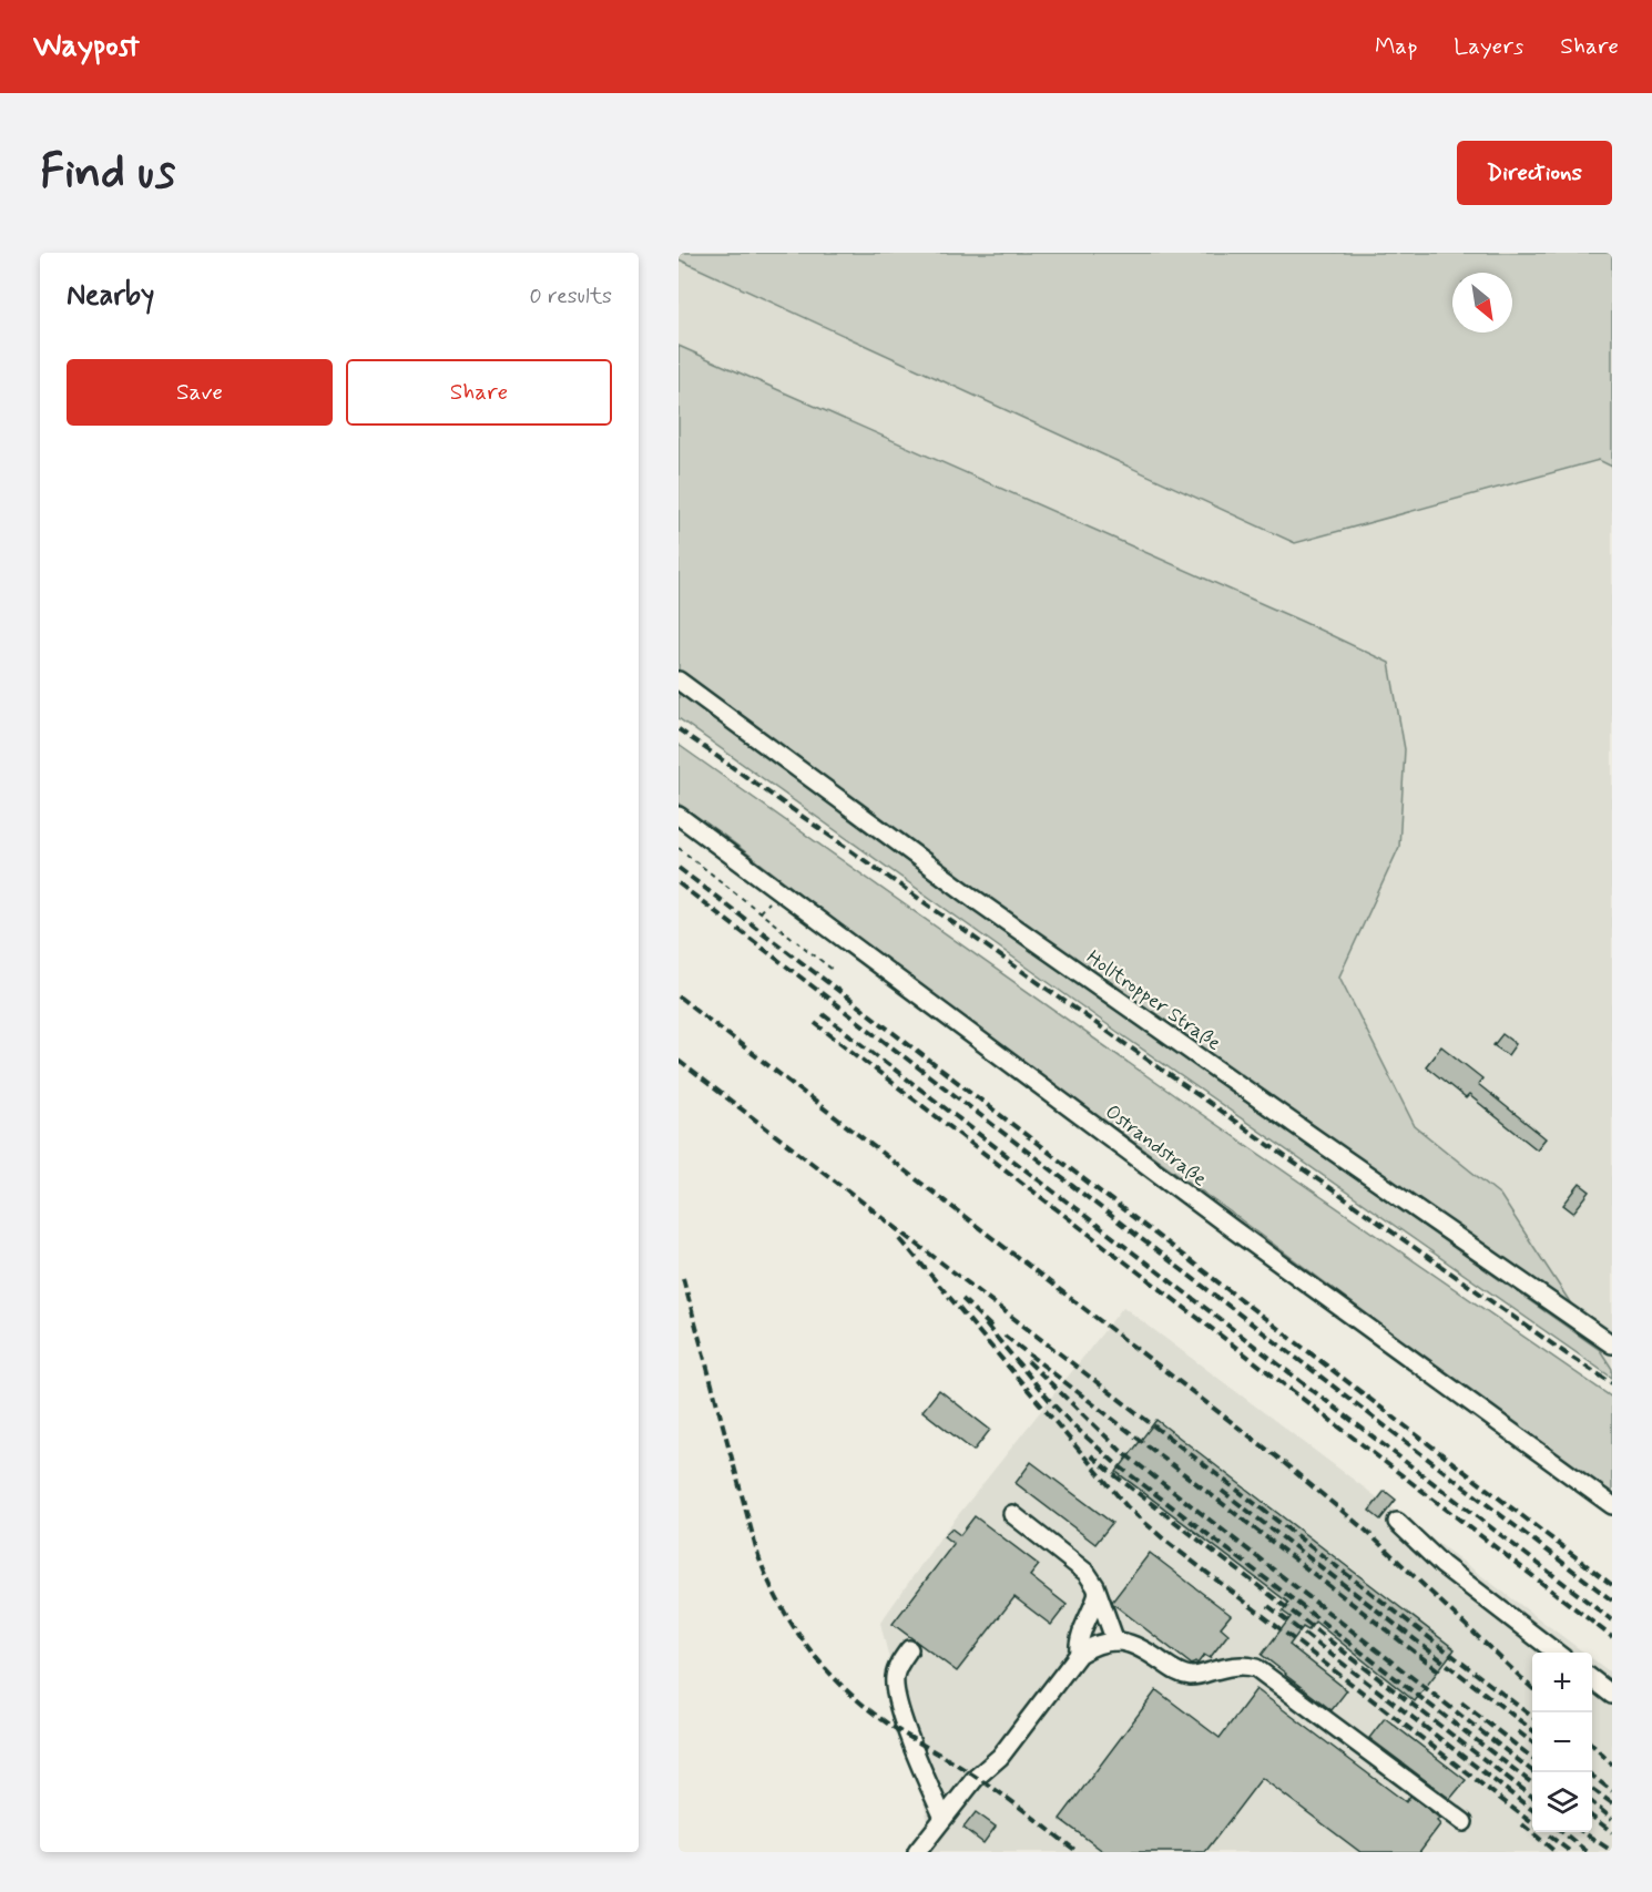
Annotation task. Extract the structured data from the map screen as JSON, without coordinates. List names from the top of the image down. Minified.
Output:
{"streets":{"lane":["Holltropper Straße","Ostrandstraße"]},"north":"bottom right","page":{"header":"Waypost","nav":["Map","Layers","Share"],"buttons":["Directions",["Save","Share"]],"title":"Find us","heading":["Nearby","0 results"],"map_buttons":["+","−"]}}
